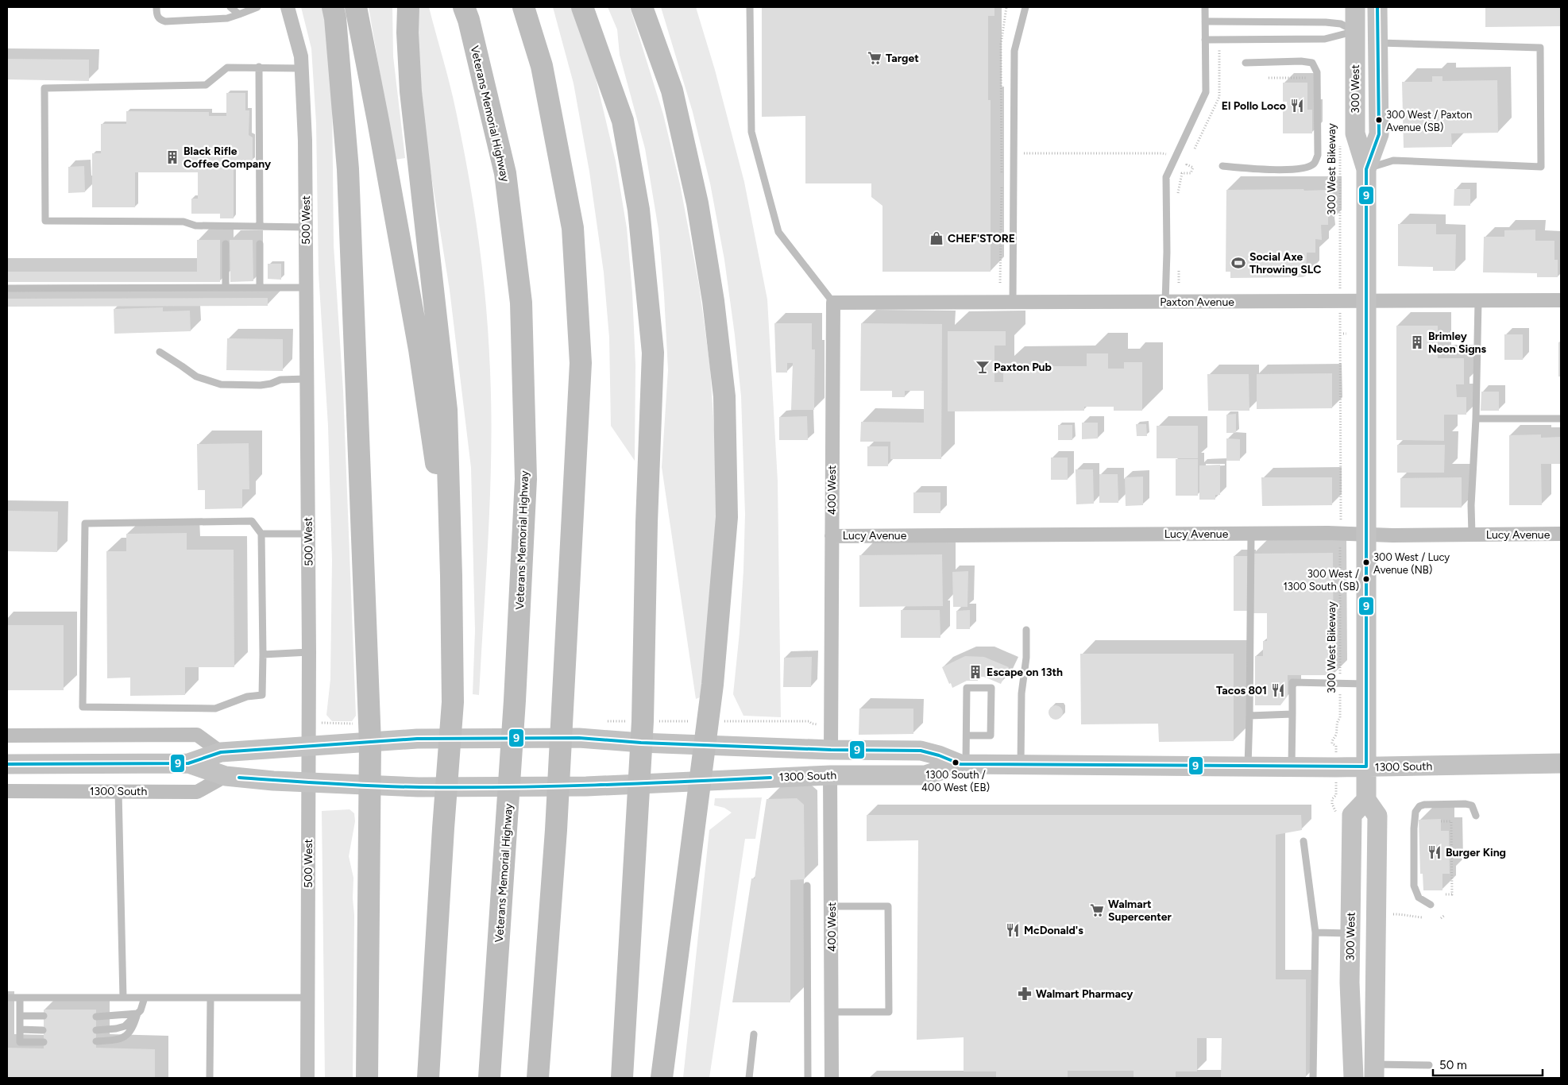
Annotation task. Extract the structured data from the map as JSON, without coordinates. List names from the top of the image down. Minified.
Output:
{"streets":{"highway":["Veterans Memorial Highway"],"main road":["300 West","1300 South"],"street":["500 West","Paxton Avenue","400 West","Lucy Avenue"],"path":["300 West Bikeway"]},"crossings":[["500 West","1300 South"],["Paxton Avenue","400 West"],["400 West","Lucy Avenue"],["400 West","1300 South"]],"places":{"supermarket":["Target","Walmart Supercenter"],"restaurant":["El Pollo Loco","Tacos 801","Burger King","McDonald's"],"other":["300 West / Paxton Avenue (SB)","300 West / Lucy Avenue (NB)","300 West / 1300 South (SB)","1300 South / 400 West (EB)"],"building":["Black Rifle Coffee Company","Brimley Neon Signs","Escape on 13th"],"shop":["CHEF'STORE"],"sports":["Social Axe Throwing SLC"],"bar":["Paxton Pub"],"pharmacy":["Walmart Pharmacy"]},"lines":["transit line 9"],"scale_bar":"50 m"}
